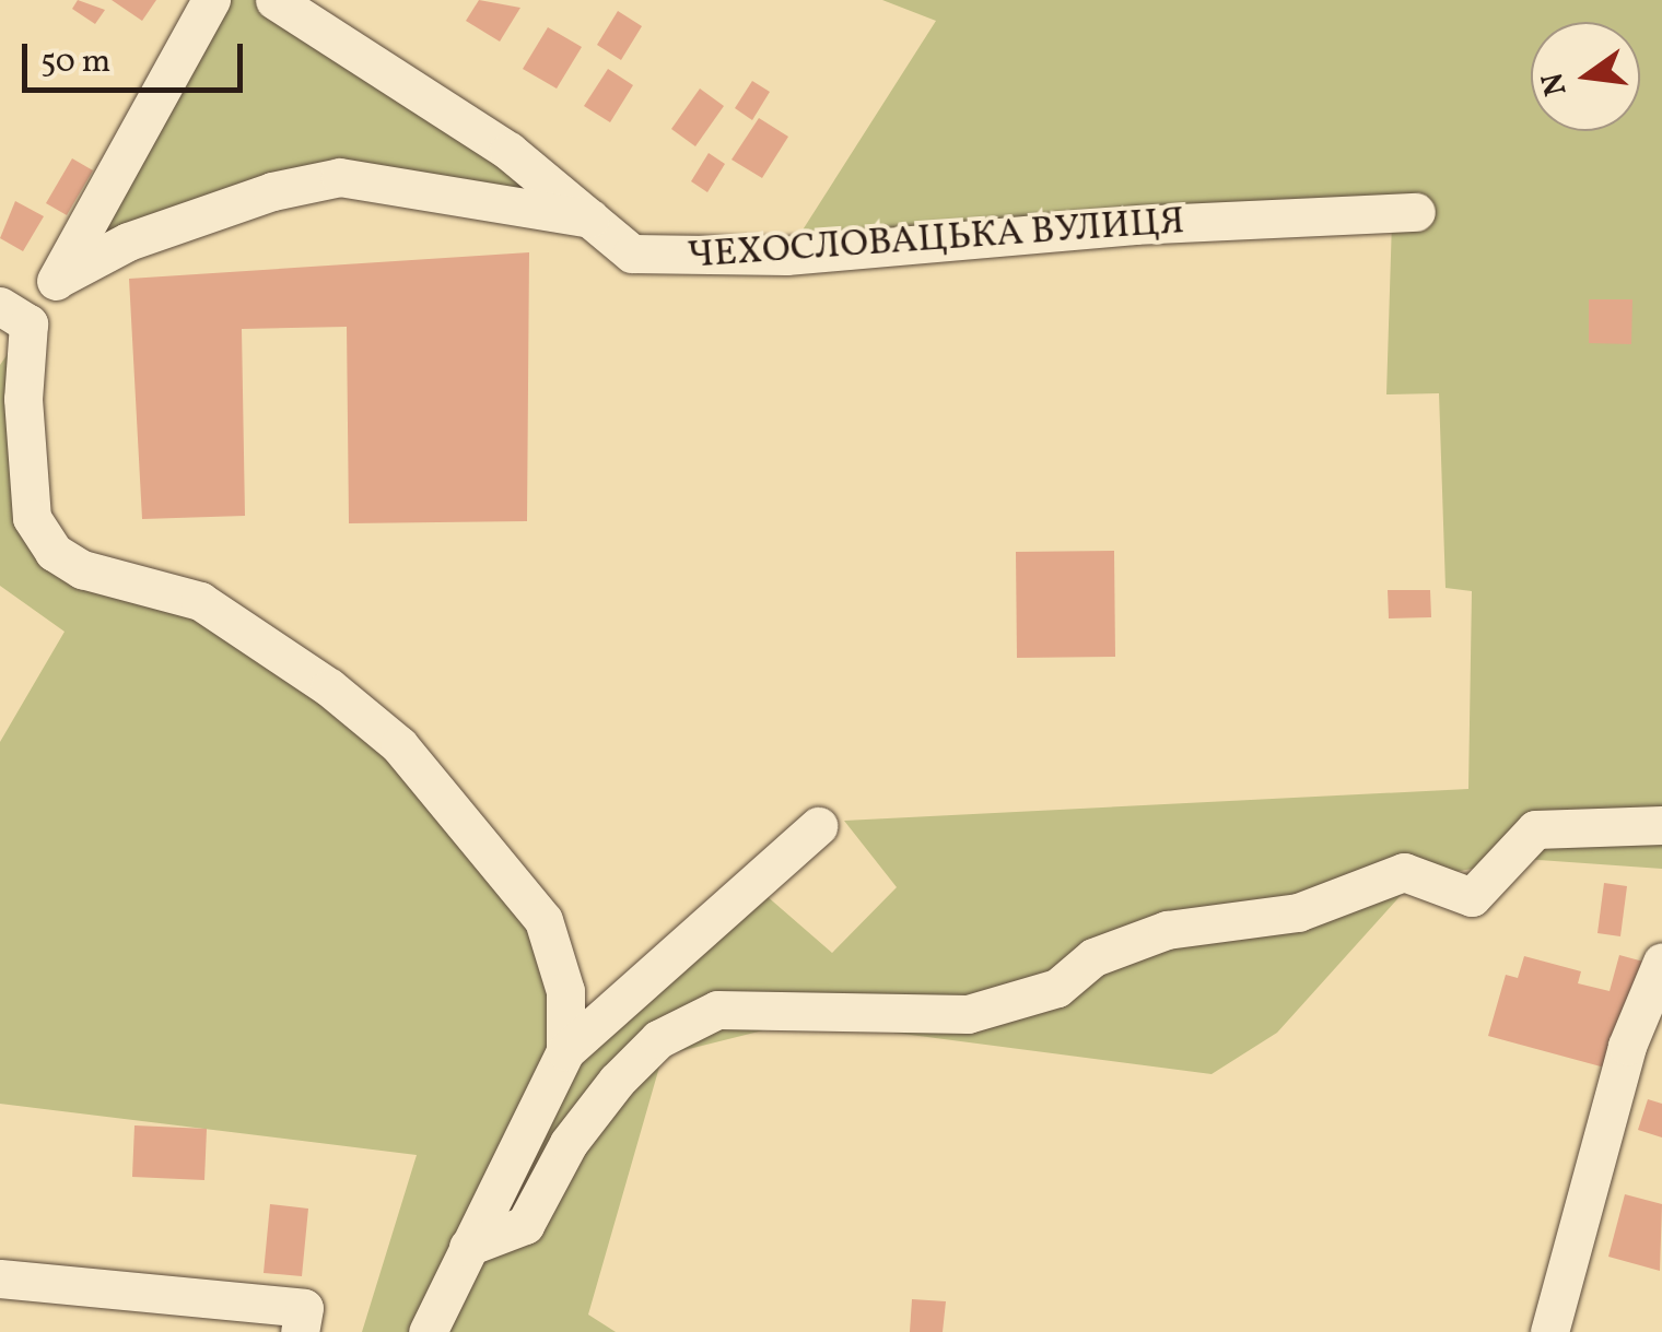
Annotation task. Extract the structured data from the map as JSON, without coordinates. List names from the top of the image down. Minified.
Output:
{"streets":{"street":["ЧЕХОСЛОВАЦЬКА ВУЛИЦЯ"]},"scale_bar":"50 m","north":"left"}
